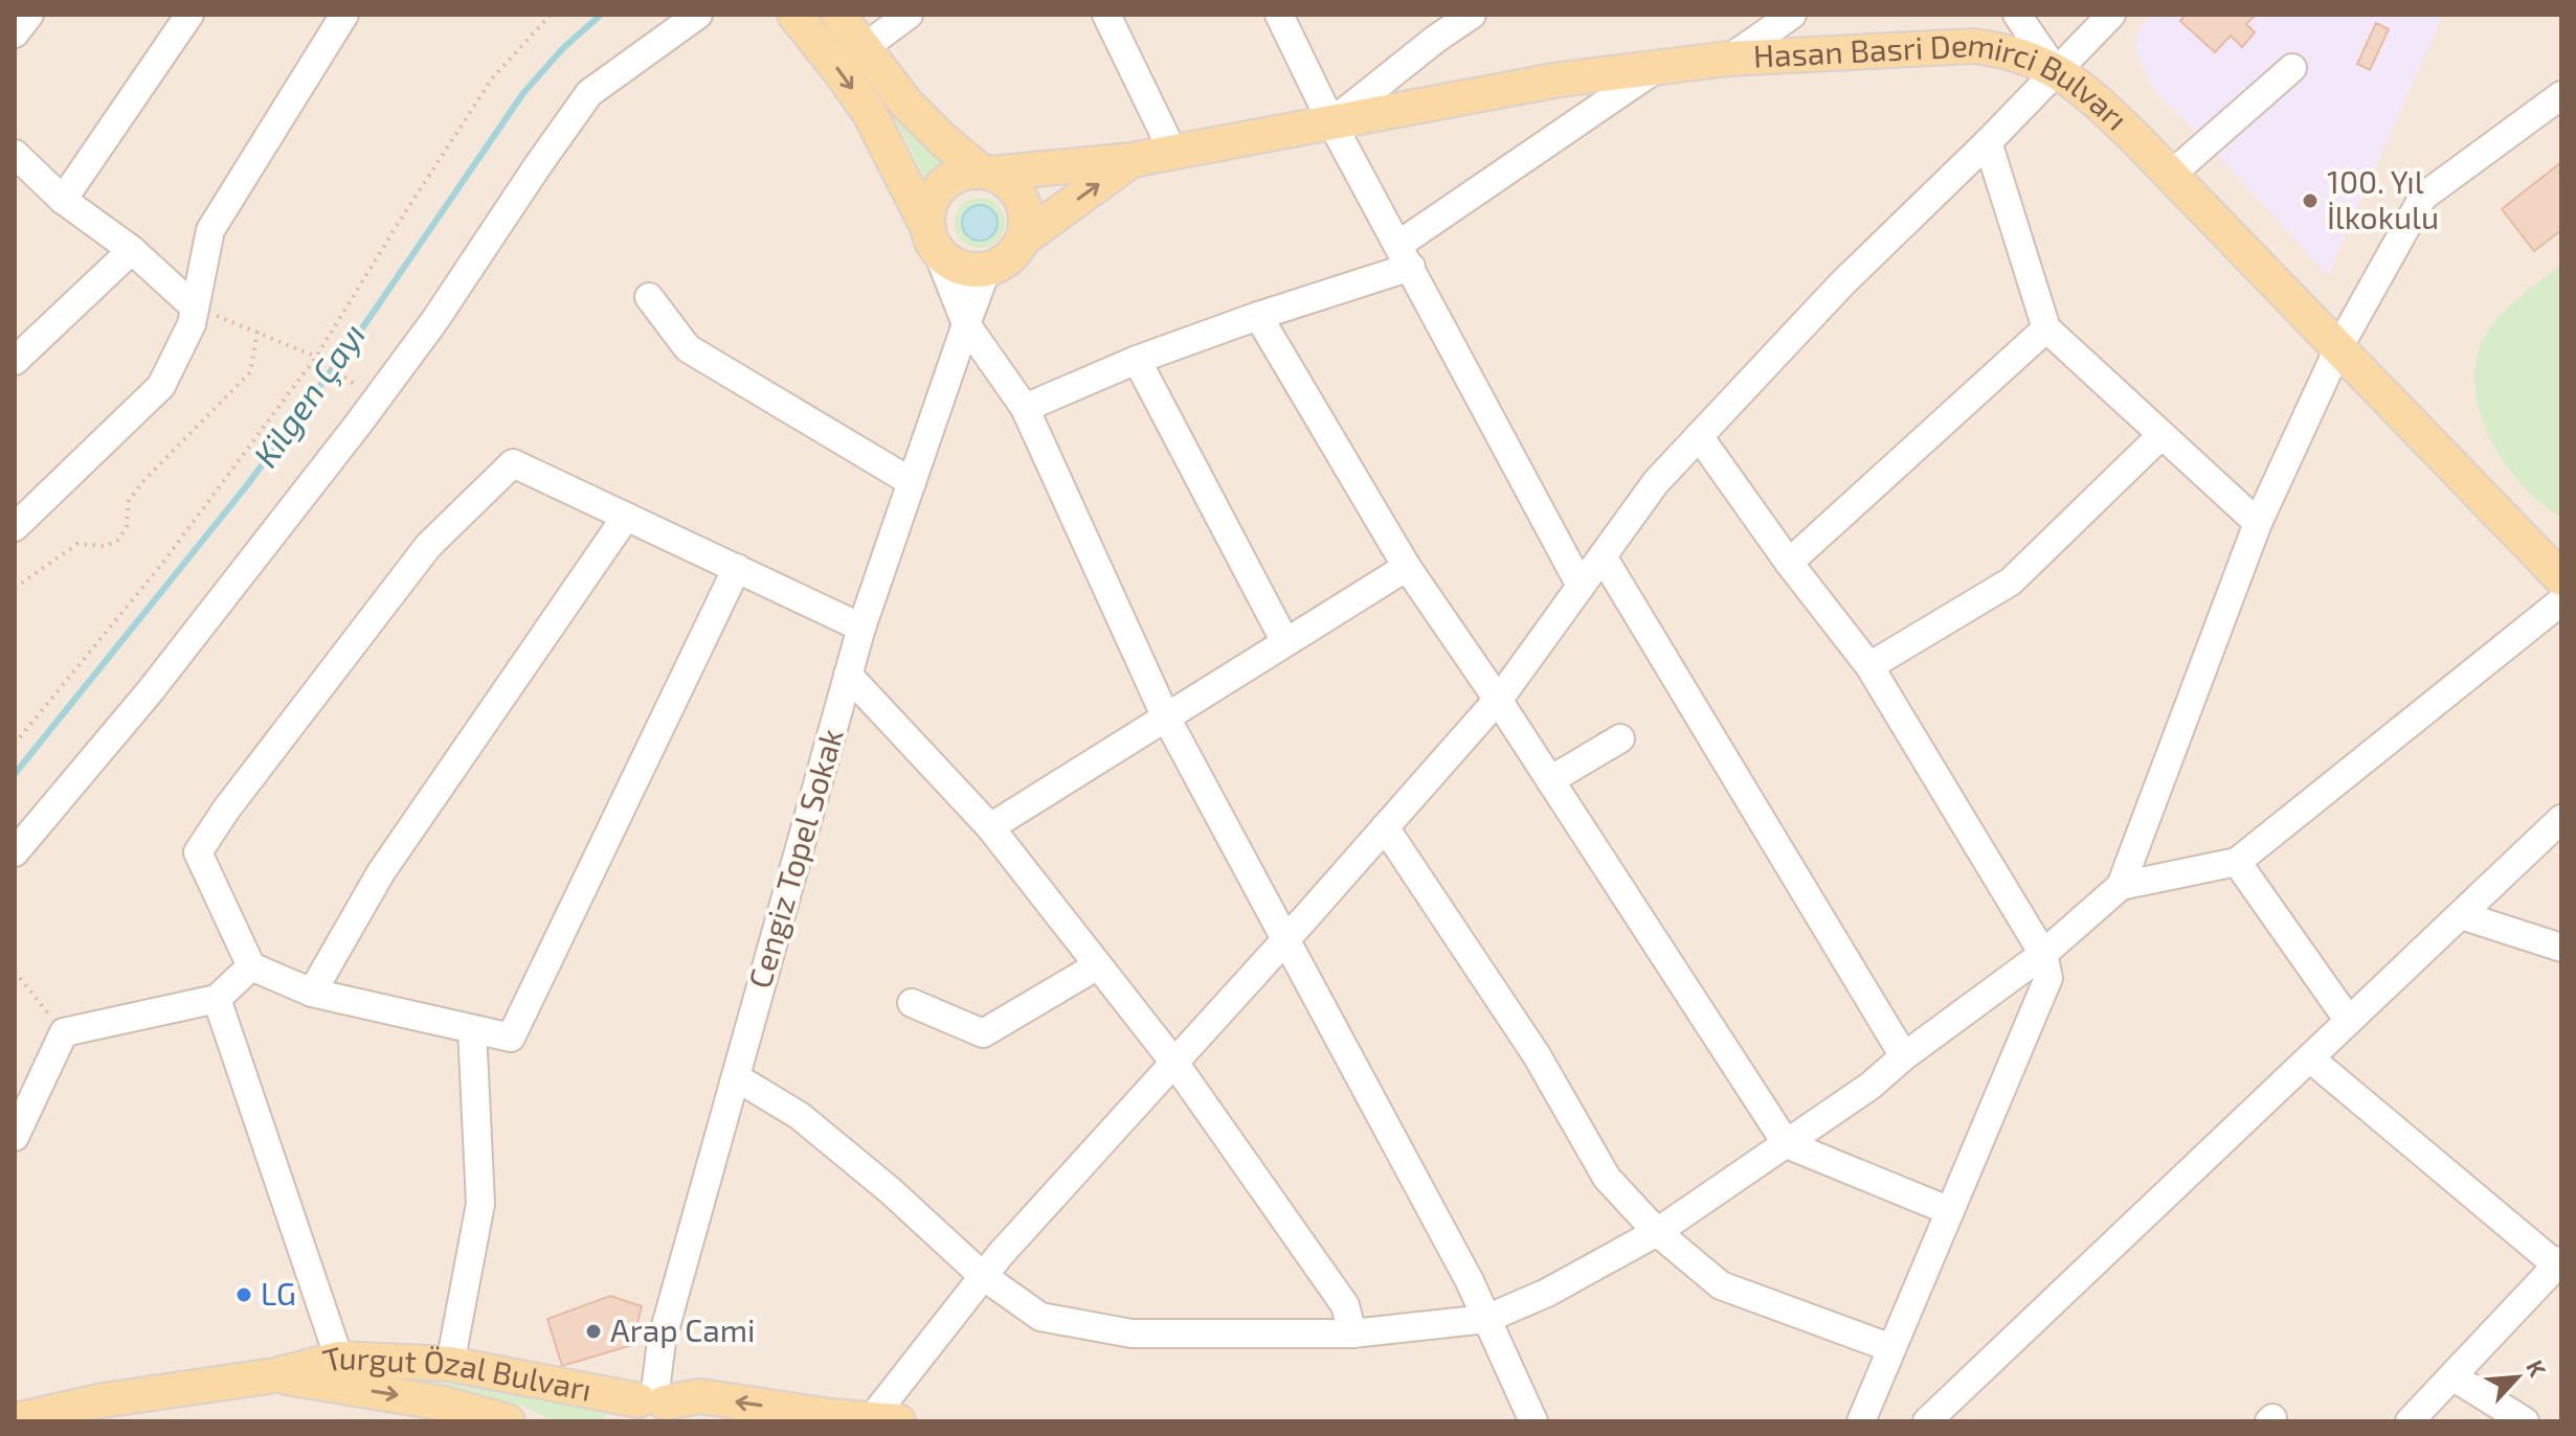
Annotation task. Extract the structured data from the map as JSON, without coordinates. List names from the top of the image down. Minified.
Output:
{"streets":{"main road":["Hasan Basri Demirci Bulvarı","Turgut Özal Bulvarı"],"street":["Cengiz Topel Sokak"]},"crossings":[["Hasan Basri Demirci Bulvarı","Cengiz Topel Sokak"],["Cengiz Topel Sokak","Turgut Özal Bulvarı"]],"water":["Kilgen Çayı"],"places":["100. Yıl İlkokulu","LG","Arap Cami"],"north":"top right"}
